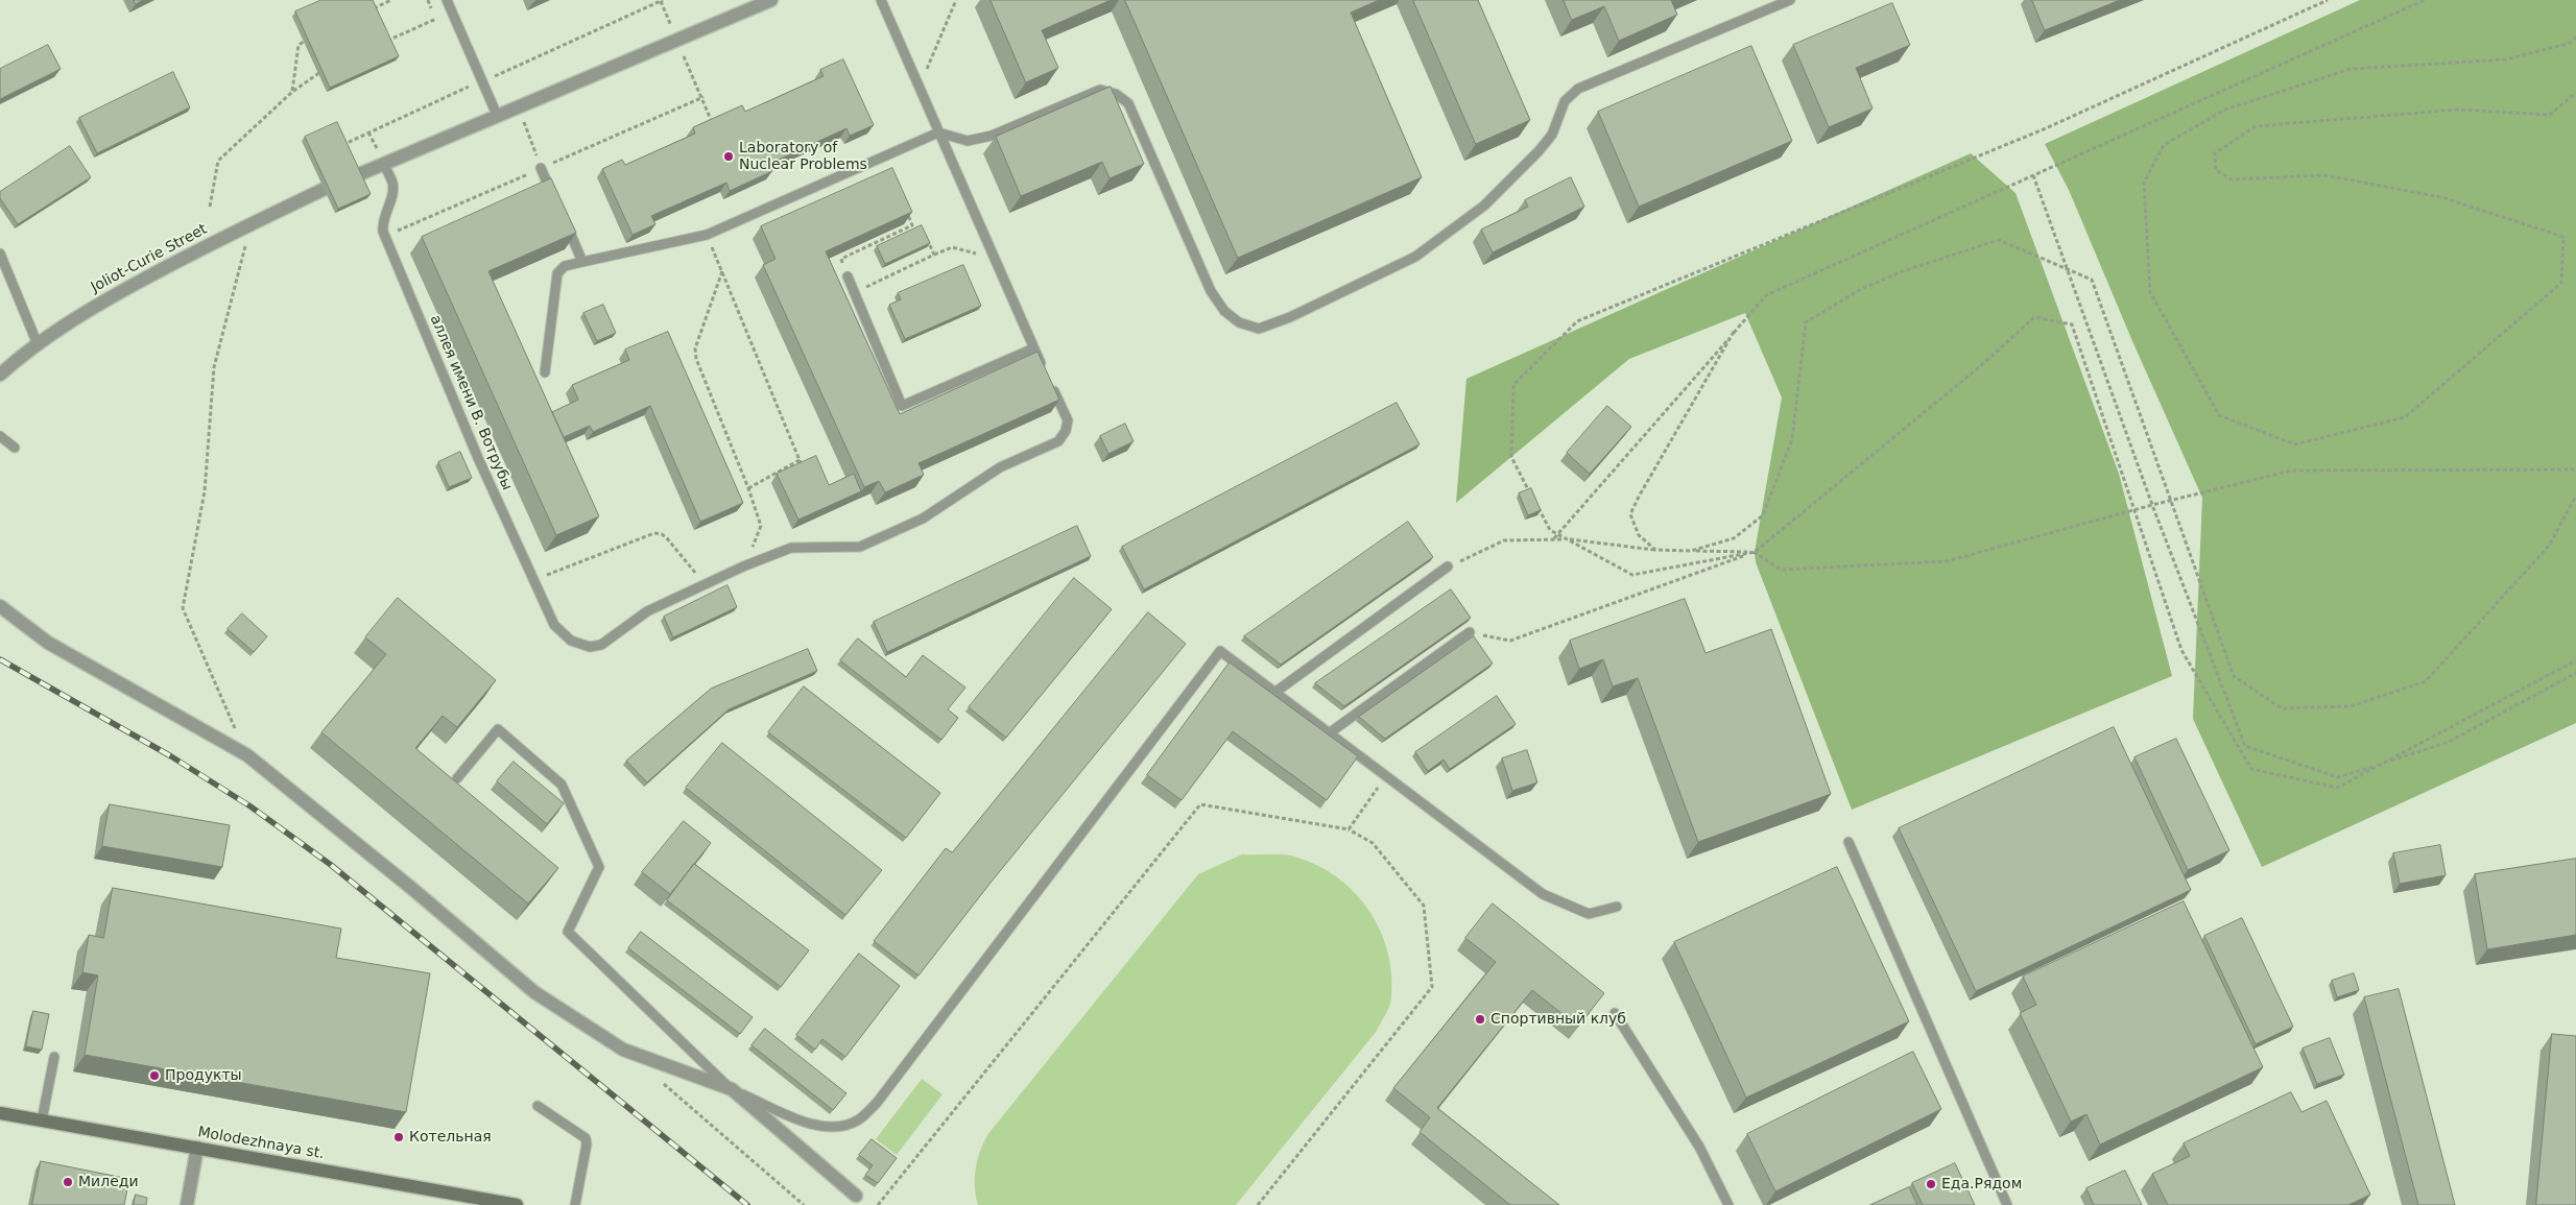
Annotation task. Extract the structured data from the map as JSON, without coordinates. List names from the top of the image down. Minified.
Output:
{"streets":{"main road":["Molodezhnaya st."],"street":["Joliot-Curie Street"],"lane":["аллея имени В. Вотрубы"]},"places":["Laboratory of Nuclear Problems","Спортивный клуб","Продукты","Котельная","Миледи","Еда.Рядом"]}
